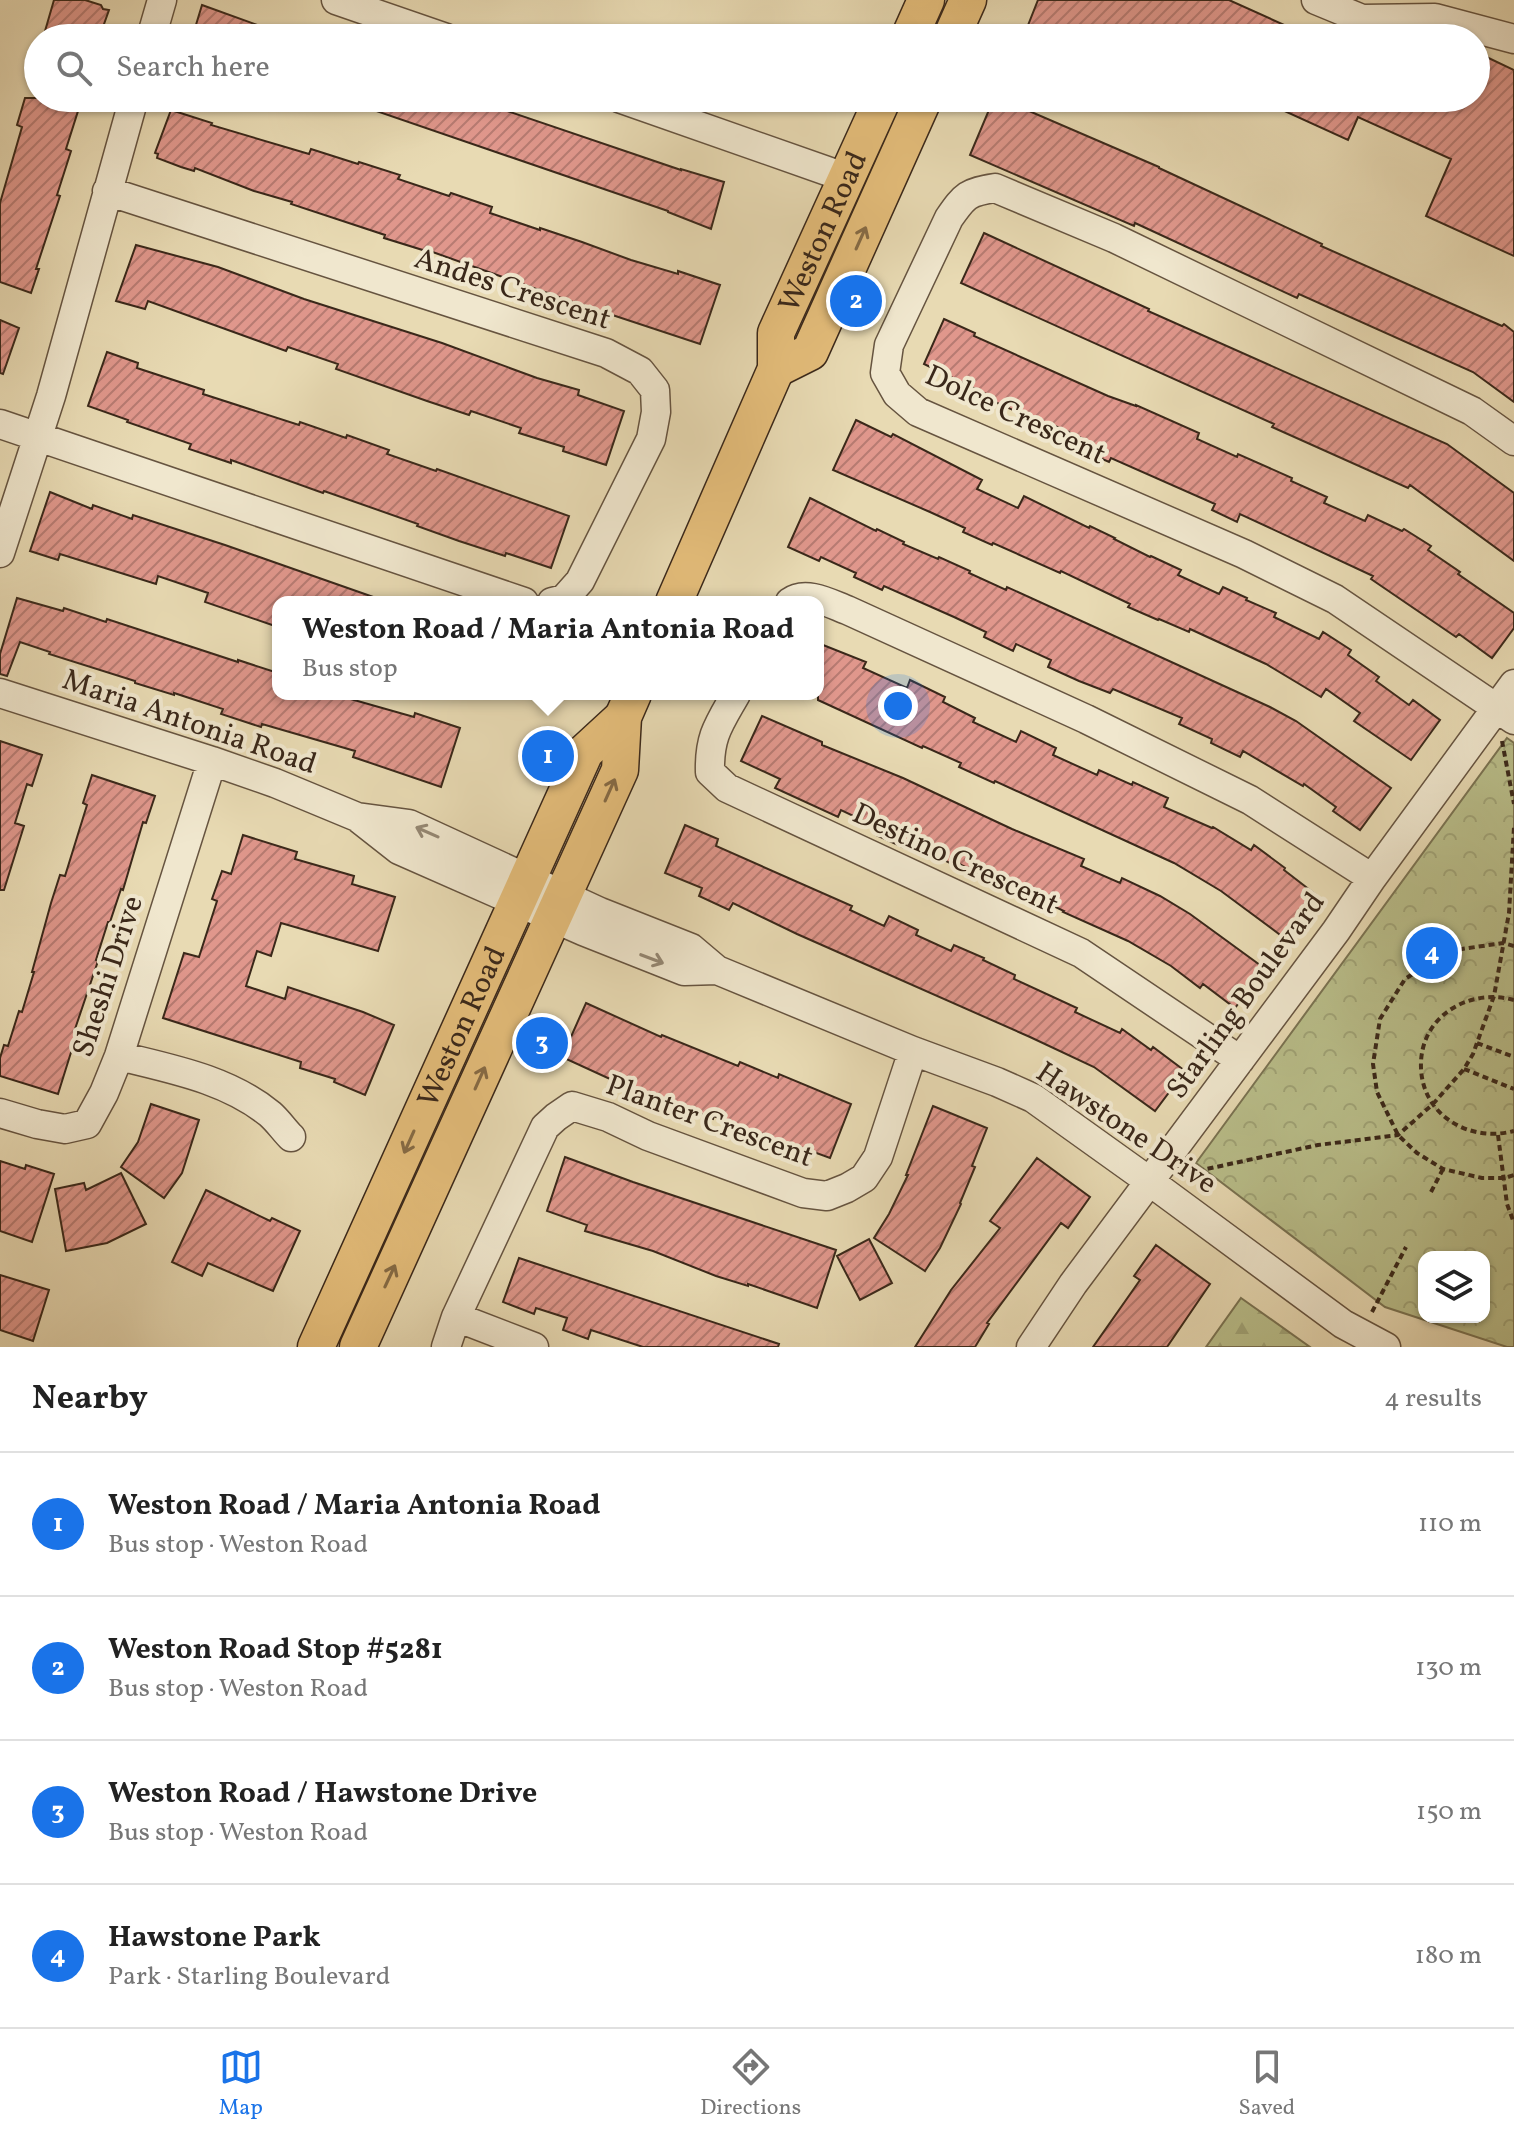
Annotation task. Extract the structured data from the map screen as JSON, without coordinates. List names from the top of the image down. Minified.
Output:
{"streets":{"main road":["Weston Road"],"street":["Andes Crescent","Dolce Crescent","Maria Antonia Road","Destino Crescent","Sheshi Drive","Starling Boulevard","Planter Crescent","Hawstone Drive"]},"crossings":[["Weston Road","Maria Antonia Road"],["Weston Road","Hawstone Drive"],["Dolce Crescent","Starling Boulevard"],["Maria Antonia Road","Sheshi Drive"],["Maria Antonia Road","Hawstone Drive"],["Destino Crescent","Starling Boulevard"],["Starling Boulevard","Hawstone Drive"],["Planter Crescent","Hawstone Drive"]],"page":{"search":"Search here","pins":["2","1","4","3"],"popup":["Weston Road / Maria Antonia Road","Bus stop"],"heading":["Nearby","4 results"],"list":[{"mark":"1","name":"Weston Road / Maria Antonia Road","note":"Bus stop · Weston Road","value":"110 m"},{"mark":"2","name":"Weston Road Stop #5281","note":"Bus stop · Weston Road","value":"130 m"},{"mark":"3","name":"Weston Road / Hawstone Drive","note":"Bus stop · Weston Road","value":"150 m"},{"mark":"4","name":"Hawstone Park","note":"Park · Starling Boulevard","value":"180 m"}],"nav":["Map","Directions","Saved"]}}
